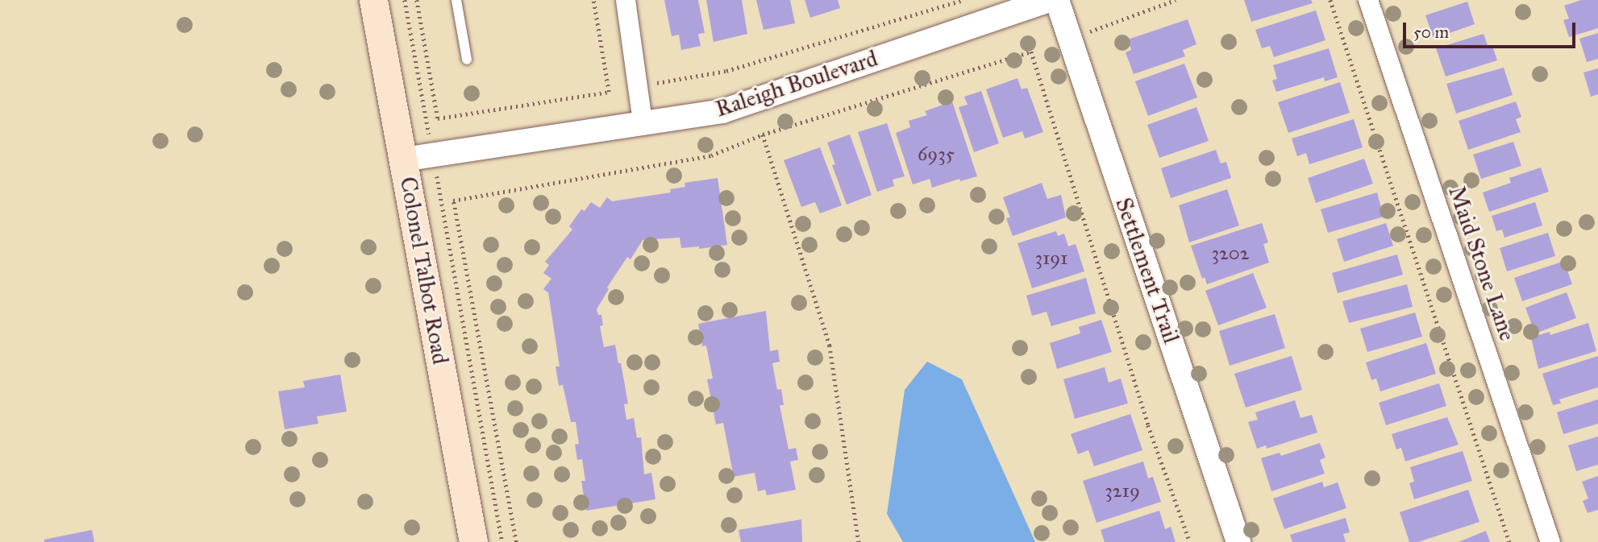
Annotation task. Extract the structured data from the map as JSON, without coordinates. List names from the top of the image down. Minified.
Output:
{"streets":{"main road":["Colonel Talbot Road"],"street":["Raleigh Boulevard","Maid Stone Lane","Settlement Trail"]},"crossings":[["Raleigh Boulevard","Colonel Talbot Road"]],"house_numbers":["6935","3202","3191","3219"],"scale_bar":"50 m"}
